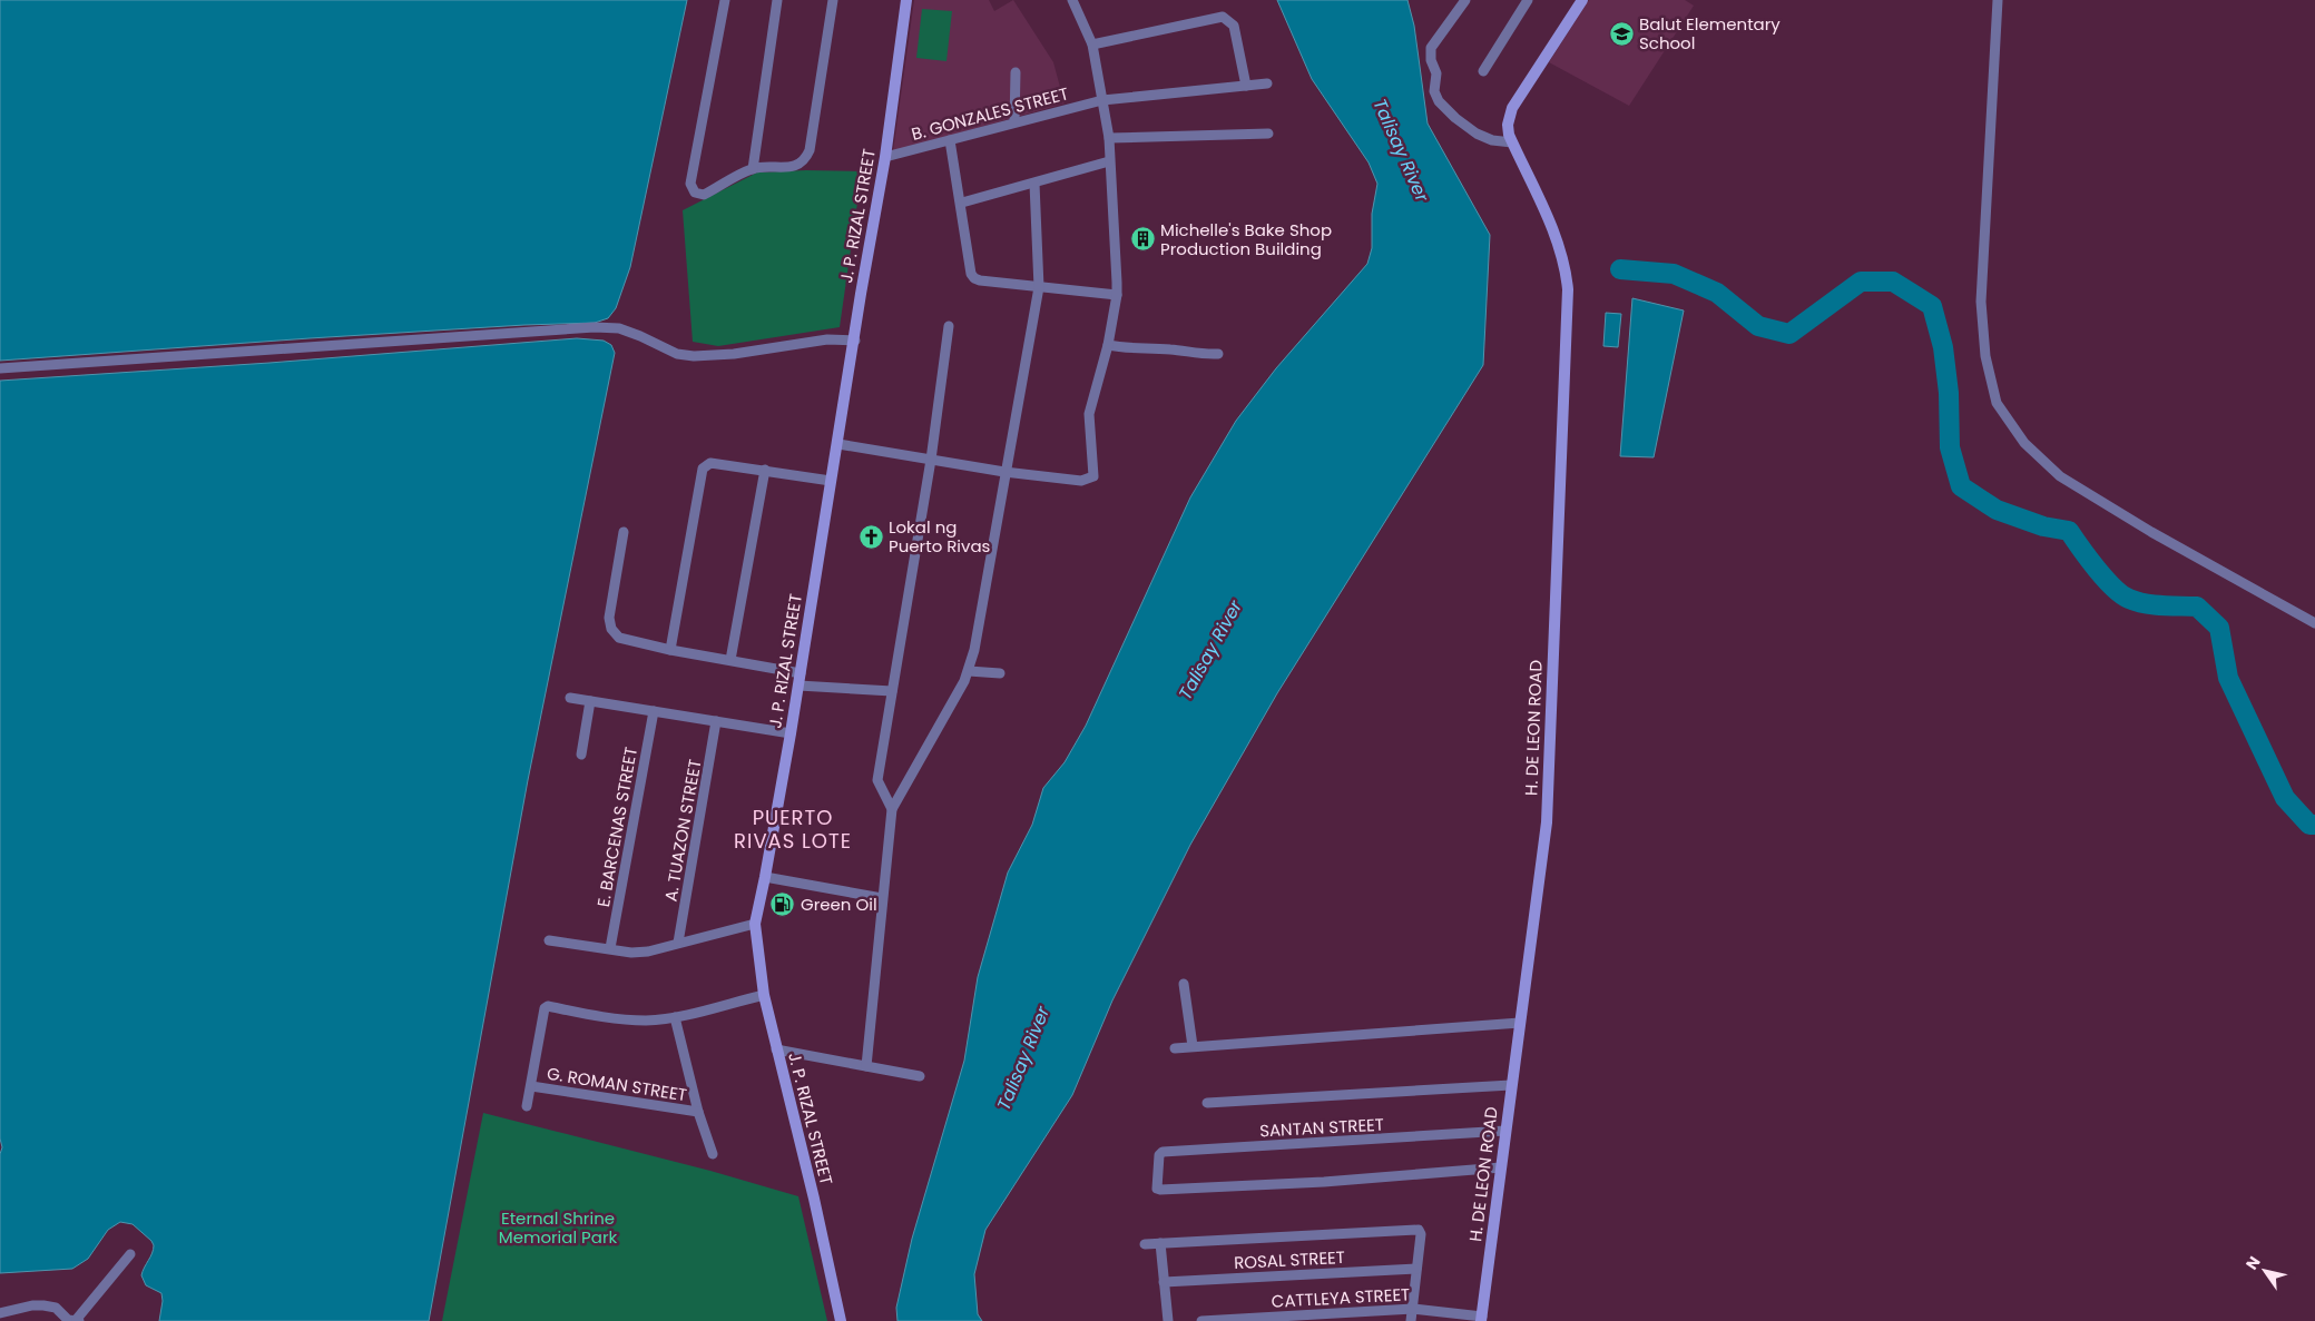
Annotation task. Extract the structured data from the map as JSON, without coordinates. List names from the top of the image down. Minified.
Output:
{"streets":{"street":["B. GONZALES STREET","J. P. RIZAL STREET","H. DE LEON ROAD","E. BARCENAS STREET","A. TUAZON STREET","G. ROMAN STREET","SANTAN STREET","ROSAL STREET","CATTLEYA STREET"]},"crossings":[["B. GONZALES STREET","J. P. RIZAL STREET"],["H. DE LEON ROAD","SANTAN STREET"],["H. DE LEON ROAD","CATTLEYA STREET"]],"districts":["PUERTO RIVAS LOTE"],"water":["Talisay River"],"parks":["Eternal Shrine Memorial Park"],"places":{"school or university":["Balut Elementary School"],"building":["Michelle's Bake Shop Production Building"],"church":["Lokal ng Puerto Rivas"],"fuel station":["Green Oil"]},"north":"top left"}
